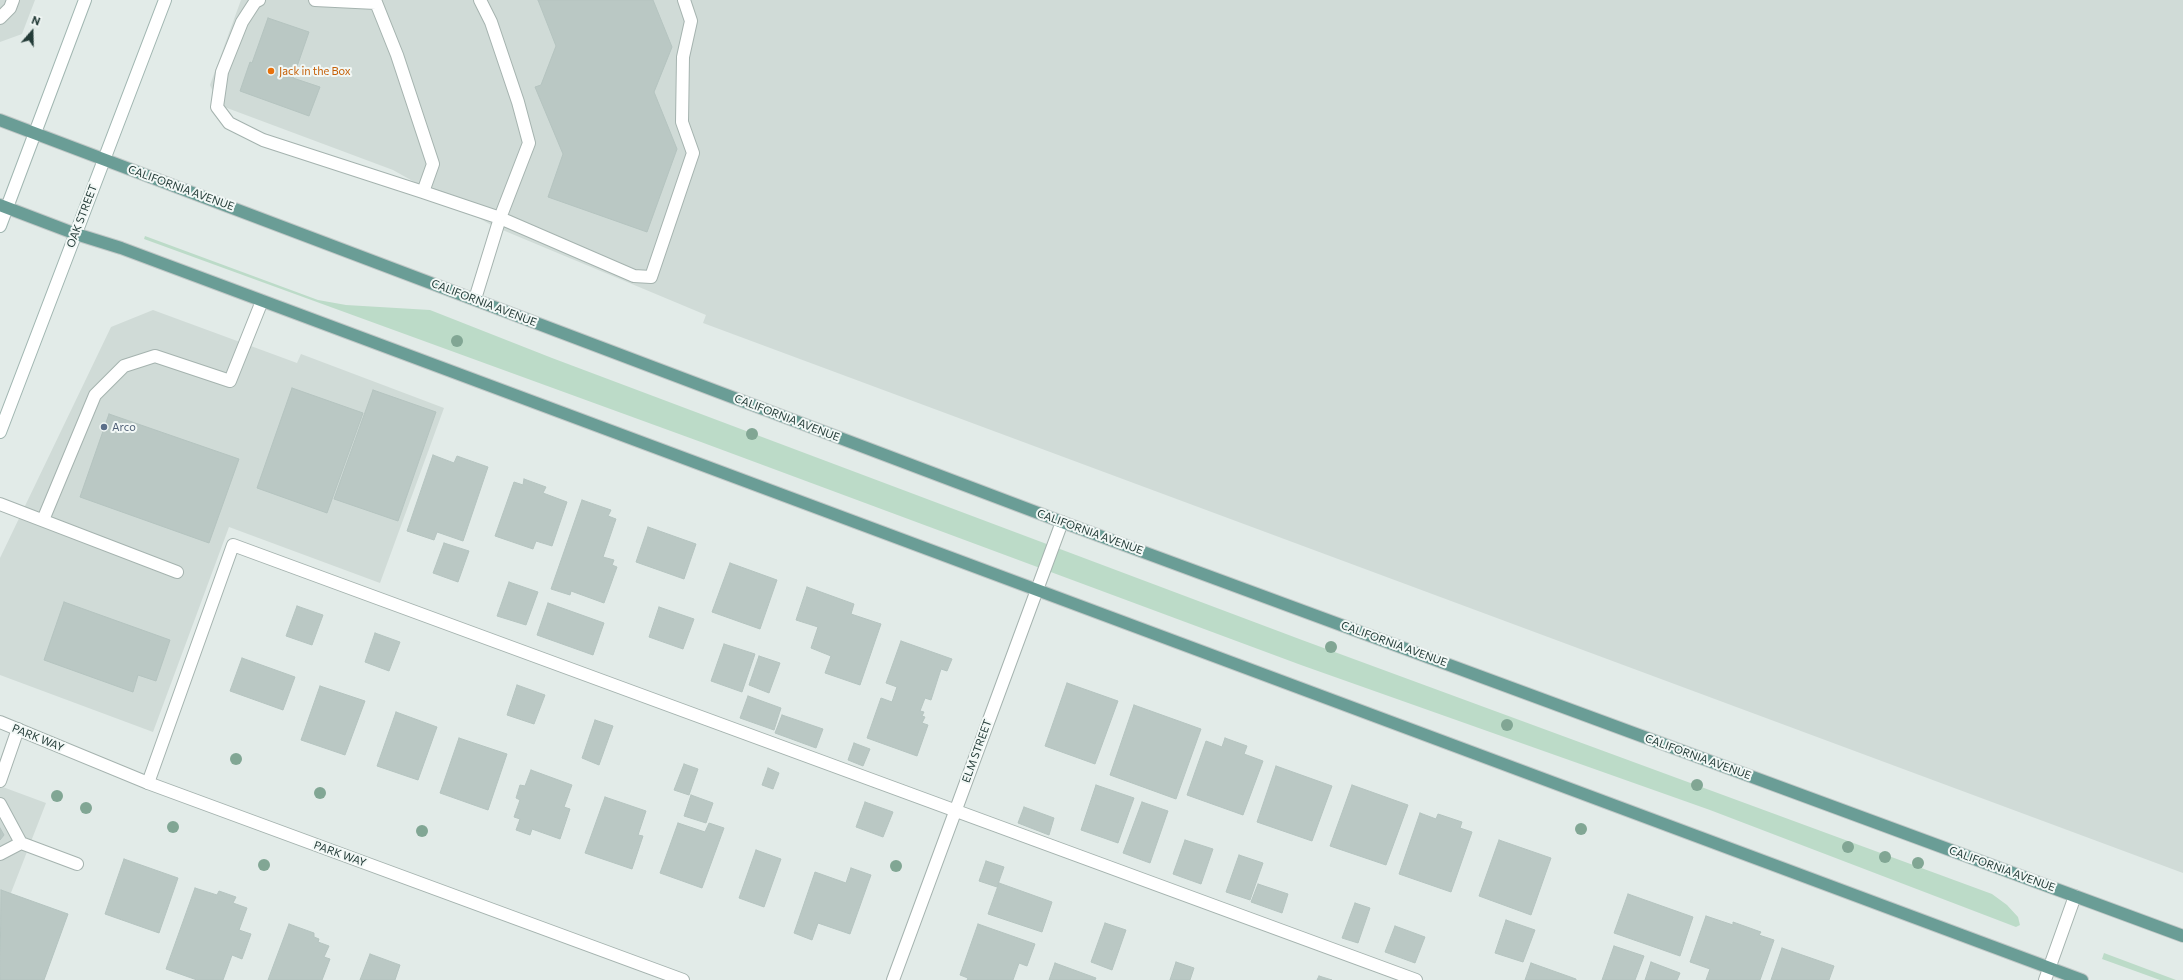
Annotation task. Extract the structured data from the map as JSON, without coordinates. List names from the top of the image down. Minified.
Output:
{"streets":{"main road":["CALIFORNIA AVENUE"],"street":["OAK STREET","PARK WAY","ELM STREET"]},"crossings":[["CALIFORNIA AVENUE","OAK STREET"],["CALIFORNIA AVENUE","ELM STREET"]],"places":["Jack in the Box","Arco"],"north":"top"}
